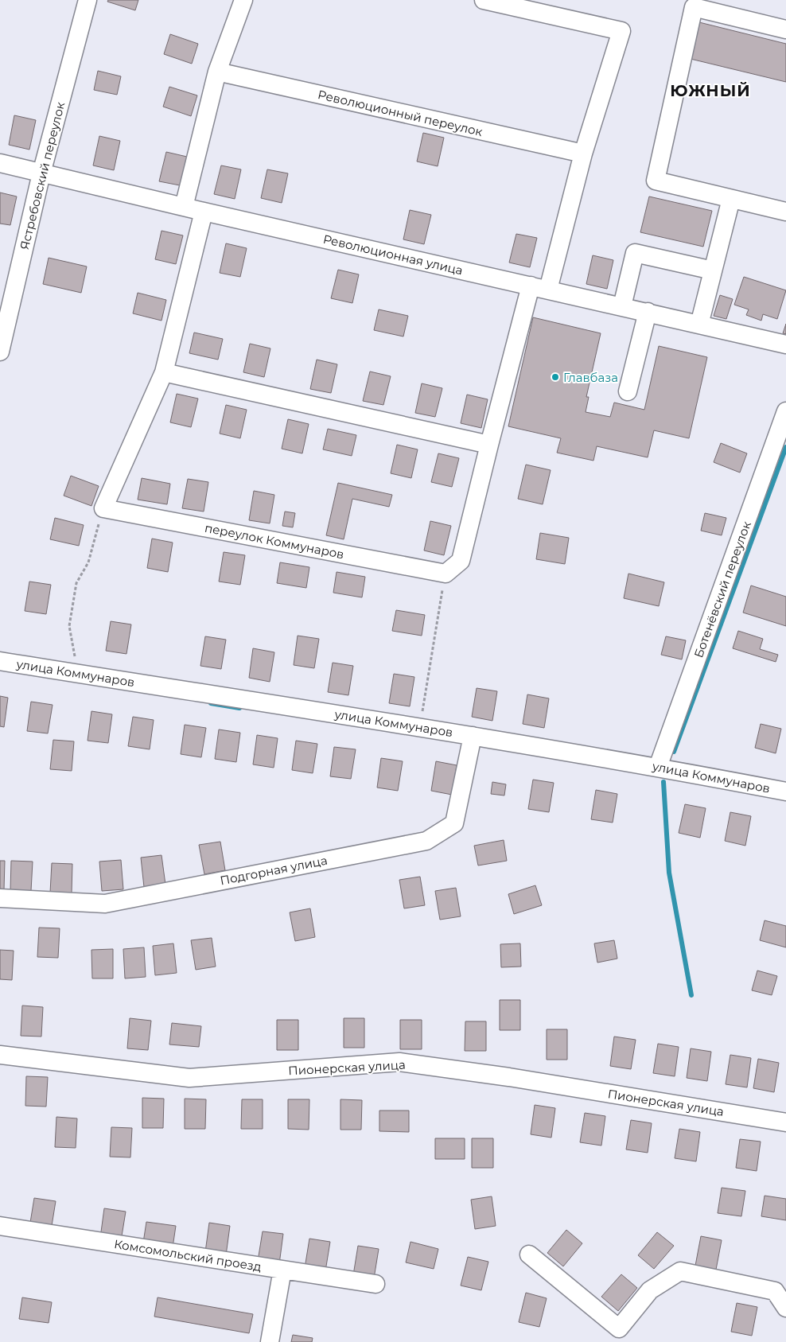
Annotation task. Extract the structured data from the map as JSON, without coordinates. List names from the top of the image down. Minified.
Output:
{"streets":{"street":["Революционный переулок","Ястребовский переулок","Революционная улица","переулок Коммунаров","Ботенёвский переулок","улица Коммунаров","Подгорная улица","Пионерская улица","Комсомольский проезд"]},"crossings":[["Ястребовский переулок","Революционная улица"],["Ботенёвский переулок","улица Коммунаров"],["улица Коммунаров","Подгорная улица"]],"districts":["ЮЖНЫЙ"],"places":["Главбаза"]}
